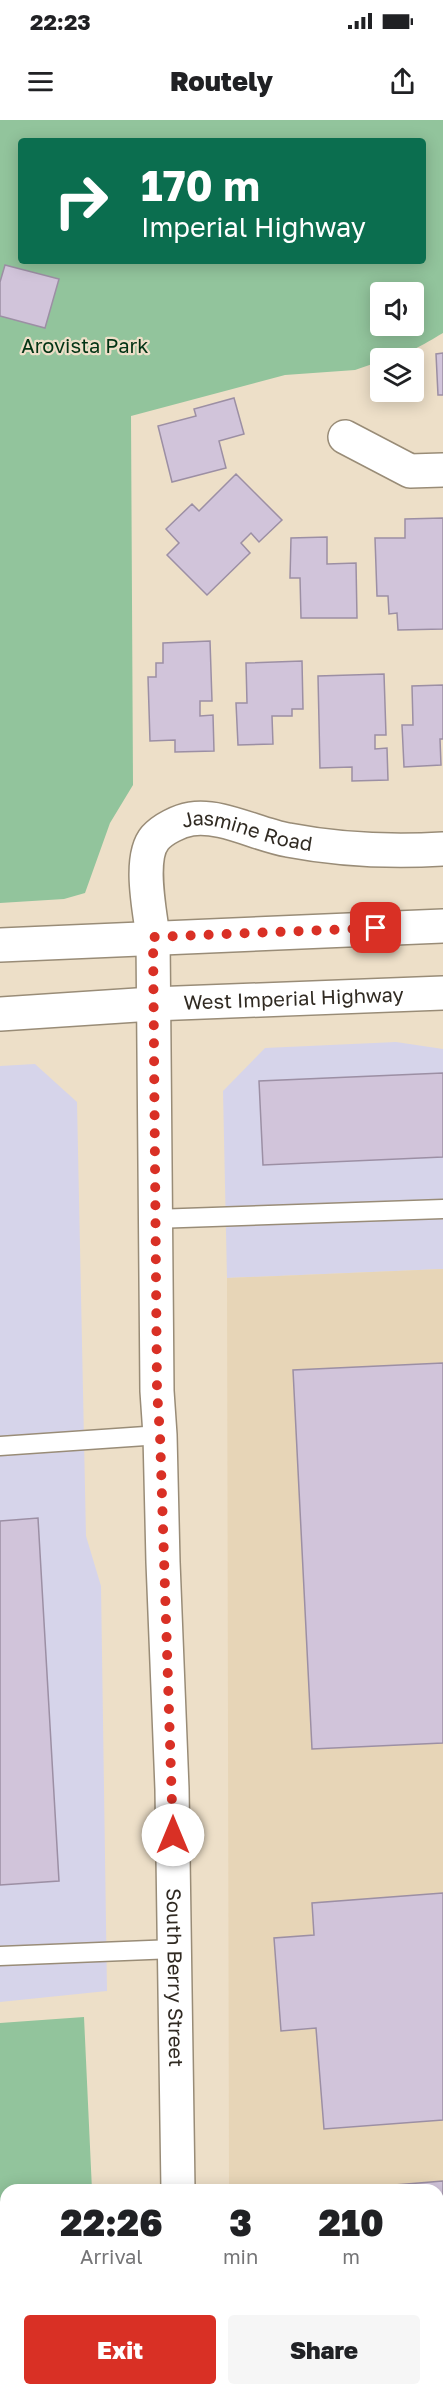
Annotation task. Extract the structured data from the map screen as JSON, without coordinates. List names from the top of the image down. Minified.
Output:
{"streets":{"street":["Jasmine Road","West Imperial Highway","South Berry Street"]},"crossings":[["Jasmine Road","South Berry Street"],["West Imperial Highway","South Berry Street"]],"parks":["Arovista Park"],"page":{"status":"22:23","header":"Routely","turn":["170 m","Imperial Highway"],"eta":["22:26","Arrival","3","min","210","m"],"buttons":["Exit","Share"]}}
